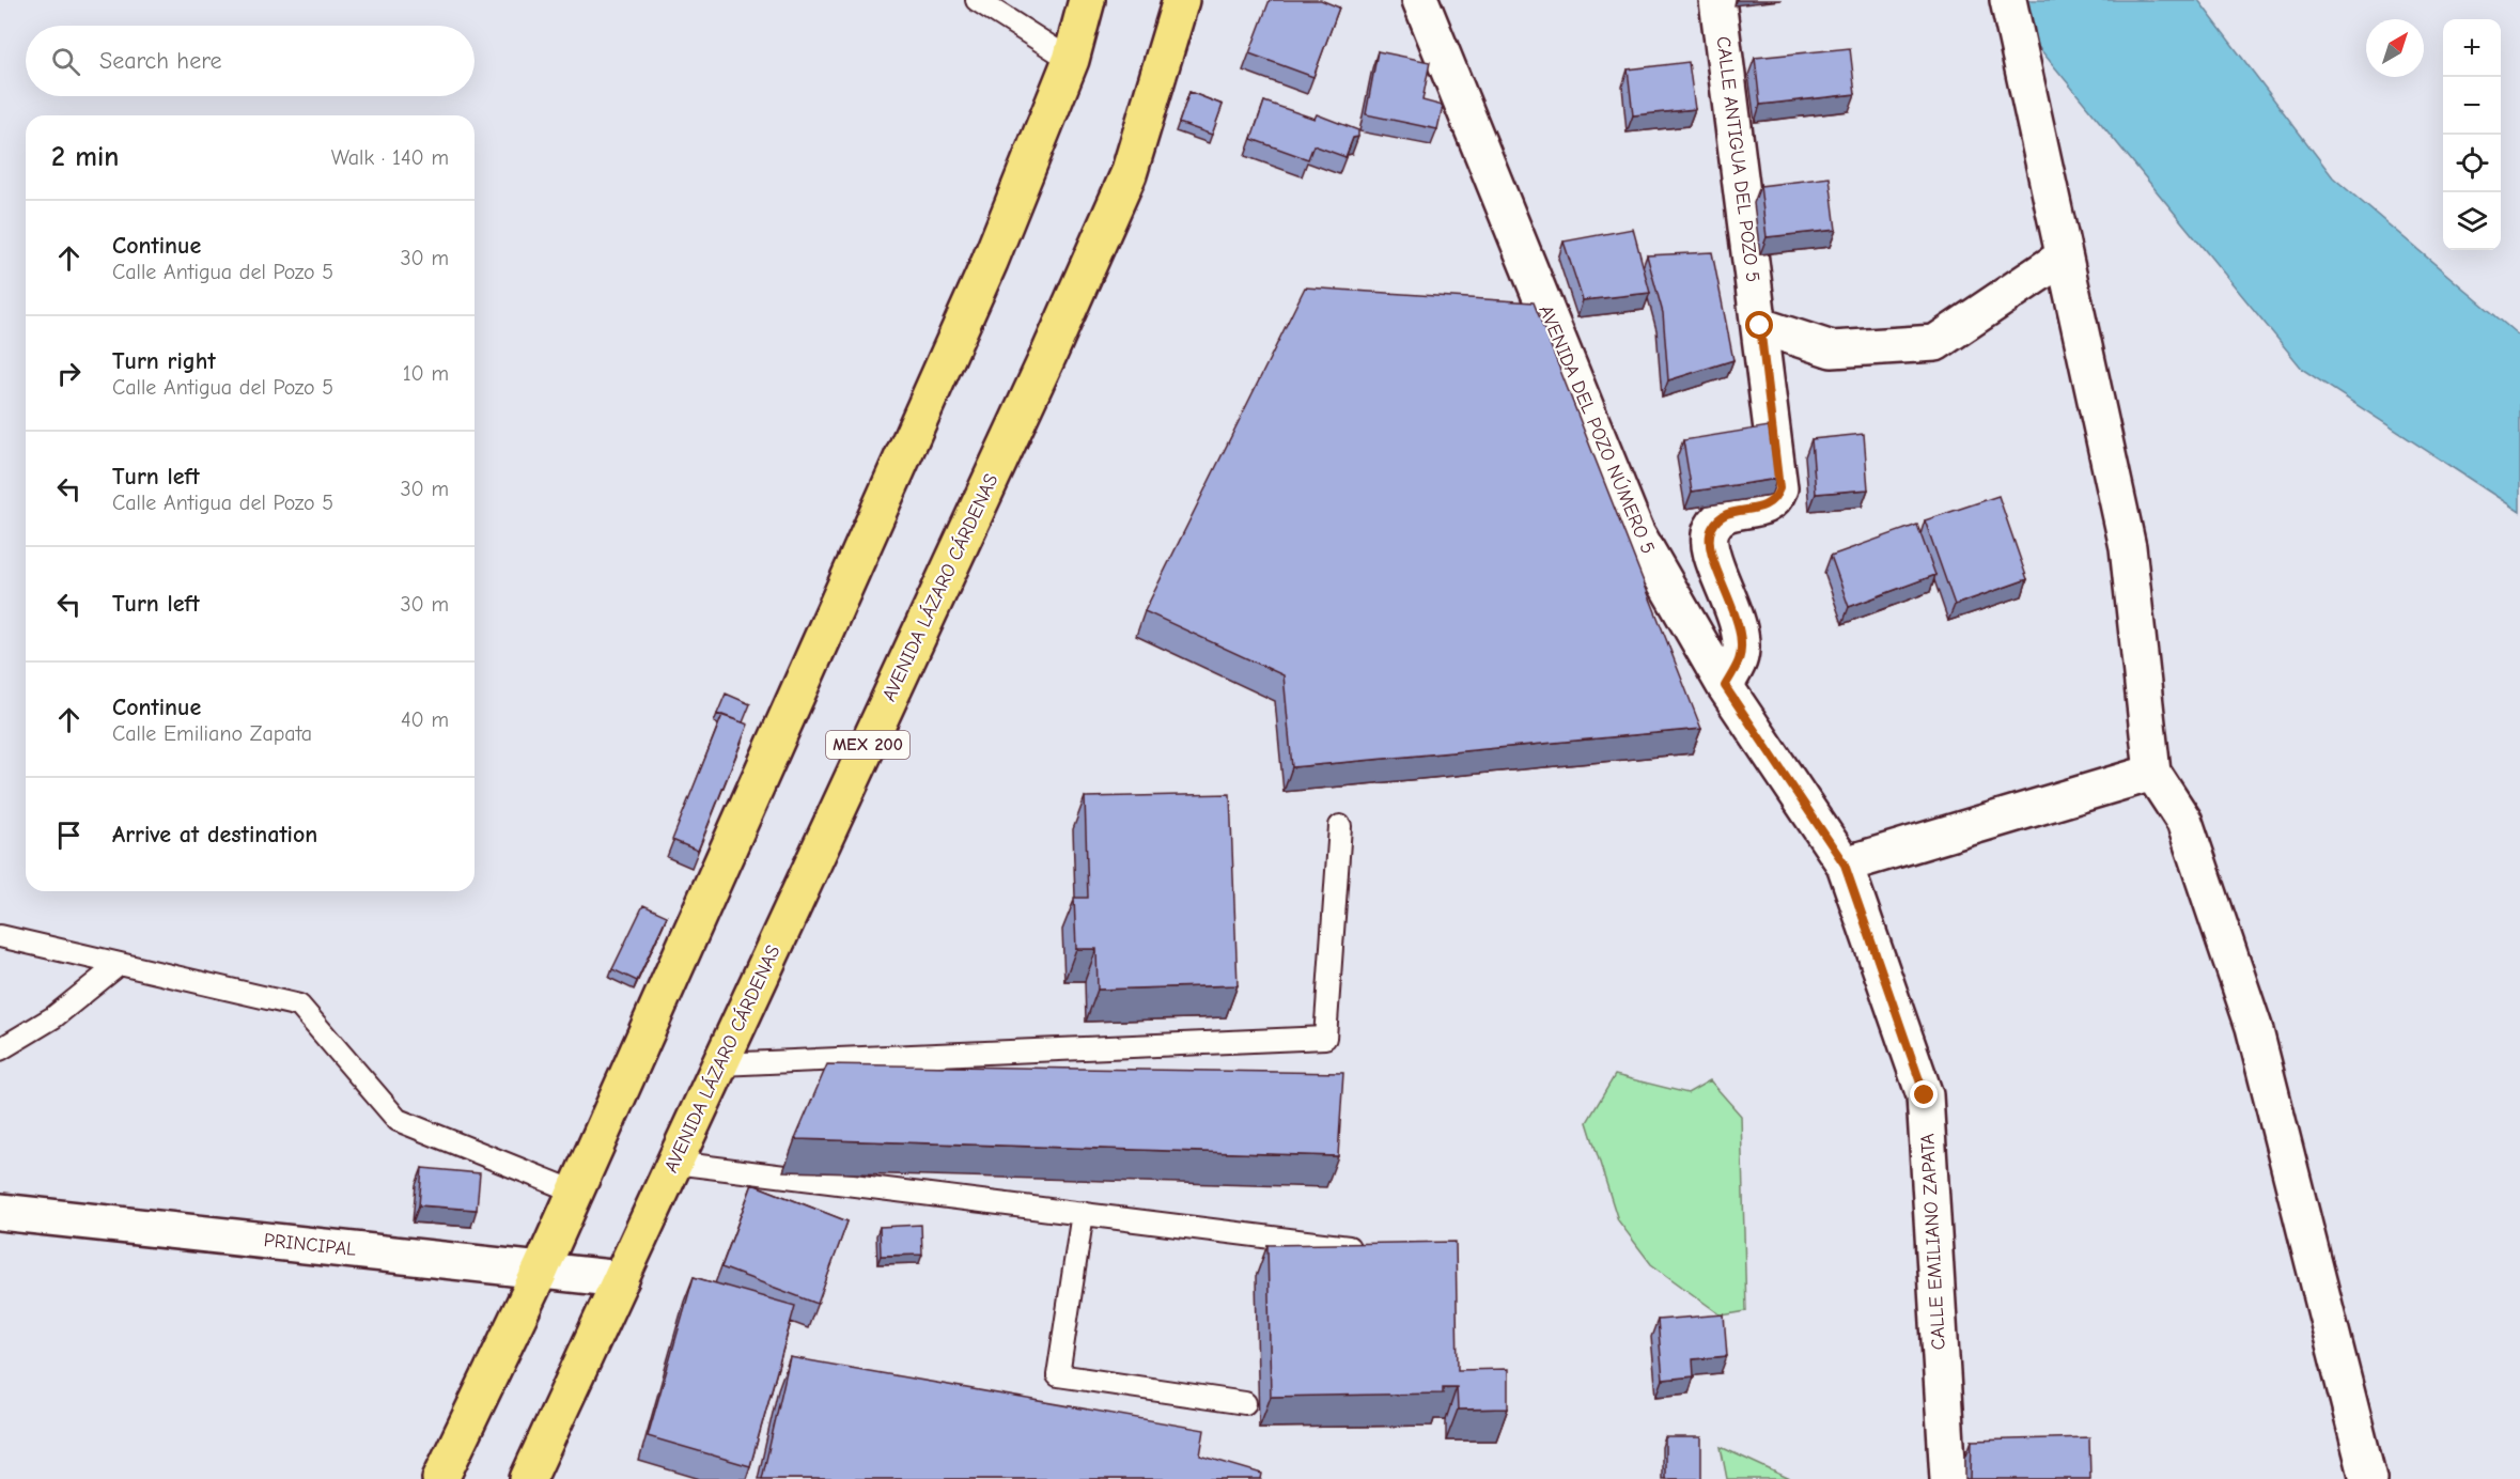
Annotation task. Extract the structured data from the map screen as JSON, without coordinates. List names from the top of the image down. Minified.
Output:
{"streets":{"main road":["AVENIDA LÁZARO CÁRDENAS","MEX 200"],"street":["CALLE ANTIGUA DEL POZO 5","AVENIDA DEL POZO NÚMERO 5","CALLE EMILIANO ZAPATA","PRINCIPAL"]},"crossings":[["CALLE ANTIGUA DEL POZO 5","AVENIDA DEL POZO NÚMERO 5"],["AVENIDA DEL POZO NÚMERO 5","CALLE EMILIANO ZAPATA"],["AVENIDA LÁZARO CÁRDENAS","PRINCIPAL"]],"north":"top right","page":{"map_buttons":["+","−"],"search":"Search here","heading":["2 min","Walk · 140 m"],"list":[["Continue","Calle Antigua del Pozo 5","30 m"],["Turn right","Calle Antigua del Pozo 5","10 m"],["Turn left","Calle Antigua del Pozo 5","30 m"],["Turn left","30 m"],["Continue","Calle Emiliano Zapata","40 m"],"Arrive at destination"]}}
